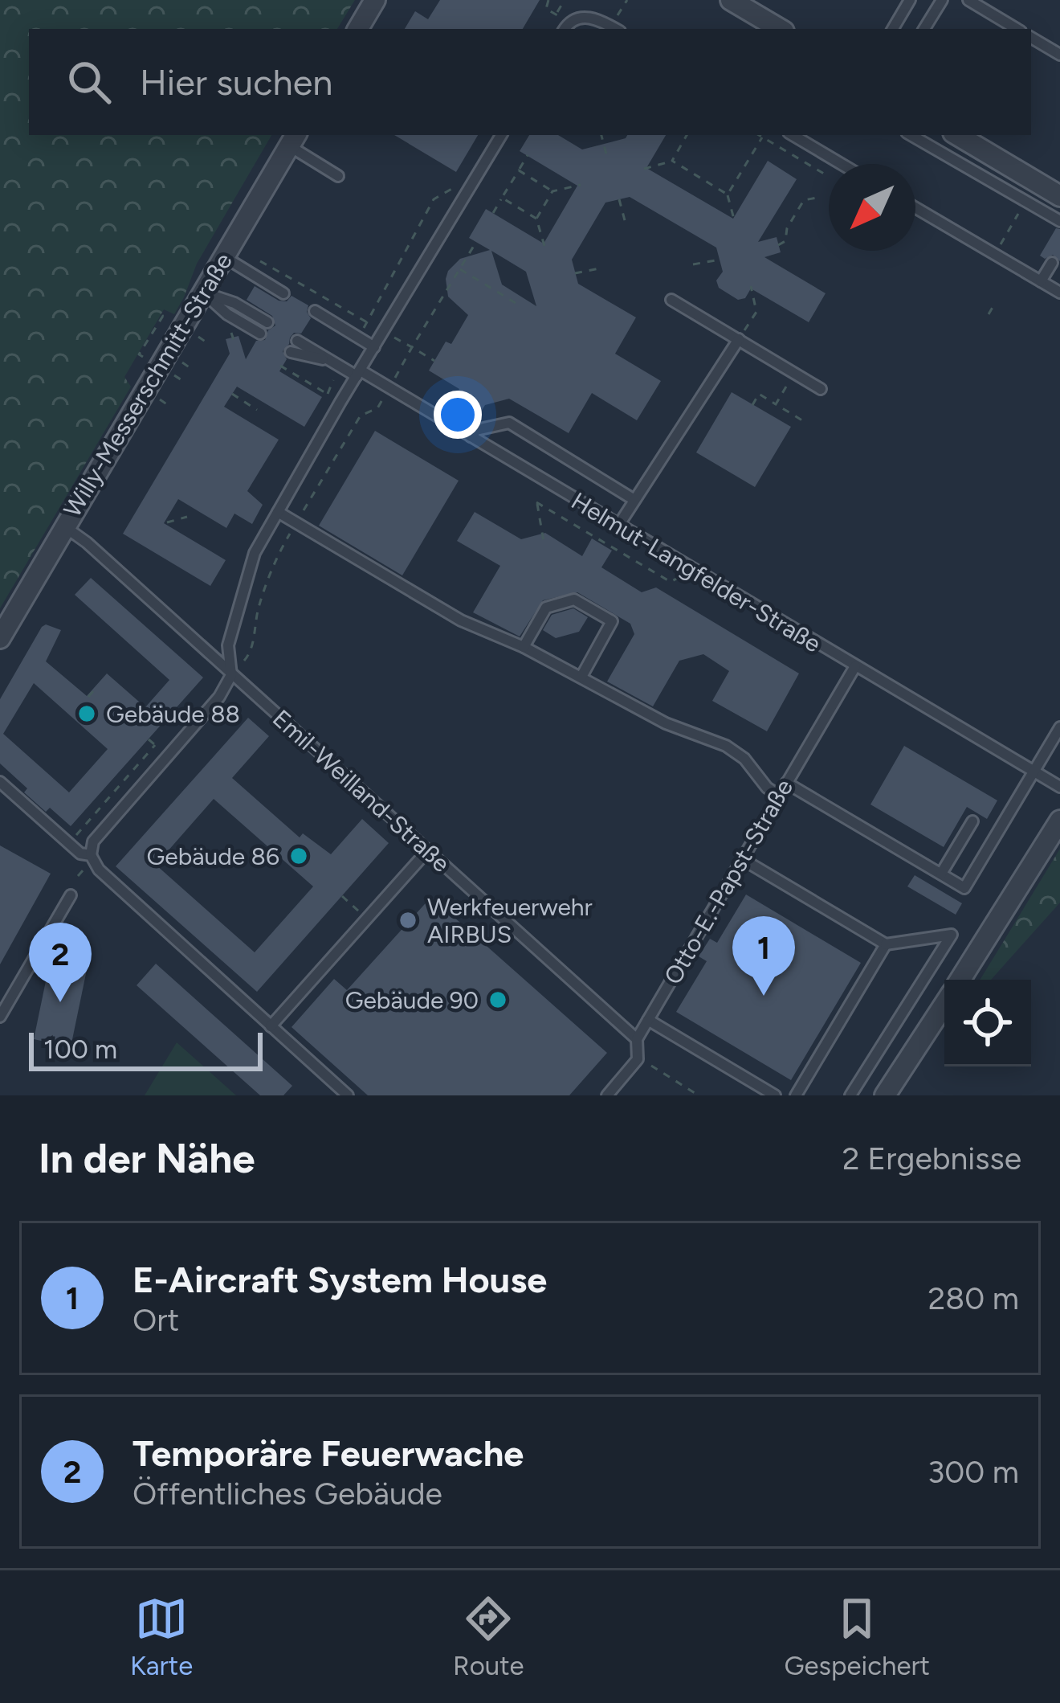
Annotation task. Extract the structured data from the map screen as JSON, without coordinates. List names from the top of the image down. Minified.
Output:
{"streets":{"street":["Willy-Messerschmitt-Straße"],"lane":["Helmut-Langfelder-Straße","Emil-Weilland-Straße","Otto-E.-Papst-Straße"]},"crossings":[["Willy-Messerschmitt-Straße","Emil-Weilland-Straße"],["Helmut-Langfelder-Straße","Otto-E.-Papst-Straße"],["Emil-Weilland-Straße","Otto-E.-Papst-Straße"]],"places":["Gebäude 88","Gebäude 86","Werkfeuerwehr AIRBUS","Gebäude 90"],"scale_bar":"100 m","north":"bottom left","page":{"search":"Hier suchen","pins":["1","2"],"scale":"100 m","heading":["In der Nähe","2 Ergebnisse"],"list":[{"mark":"1","name":"E-Aircraft System House","note":"Ort","value":"280 m"},{"mark":"2","name":"Temporäre Feuerwache","note":"Öffentliches Gebäude","value":"300 m"}],"nav":["Karte","Route","Gespeichert"]}}
